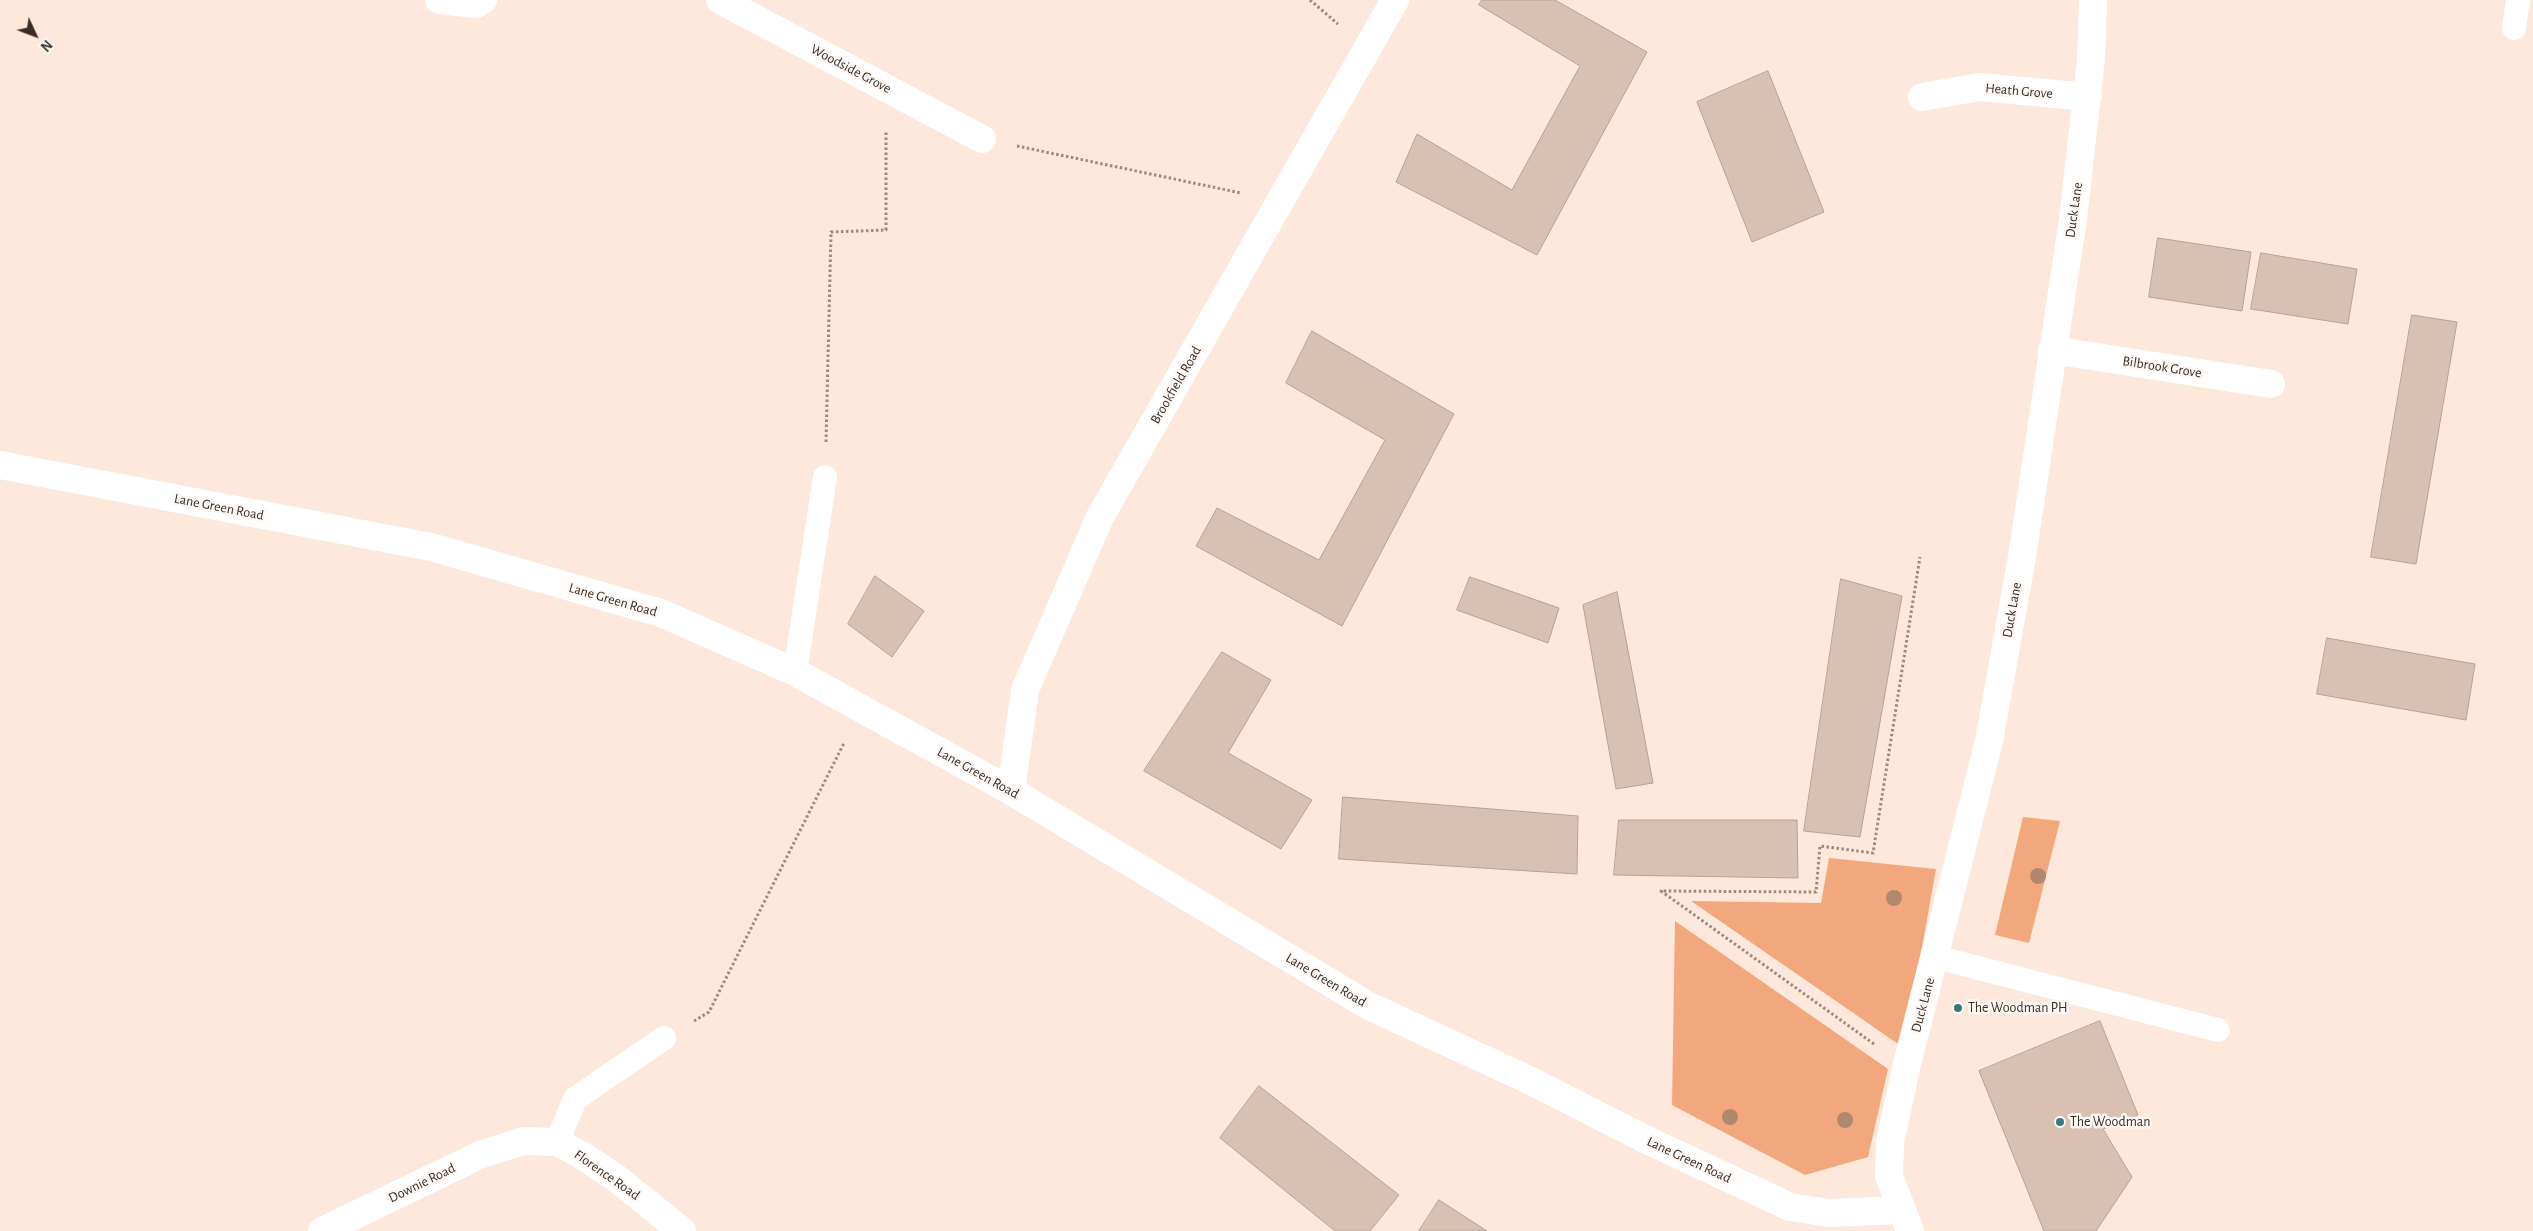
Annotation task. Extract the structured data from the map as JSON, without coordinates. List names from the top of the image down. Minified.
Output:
{"streets":{"street":["Woodside Grove","Heath Grove","Duck Lane","Bilbrook Grove","Brookfield Road","Lane Green Road","Florence Road","Downie Road"]},"crossings":[["Heath Grove","Duck Lane"],["Duck Lane","Bilbrook Grove"],["Duck Lane","Lane Green Road"],["Brookfield Road","Lane Green Road"],["Florence Road","Downie Road"]],"places":["The Woodman PH","The Woodman"],"north":"bottom right"}
